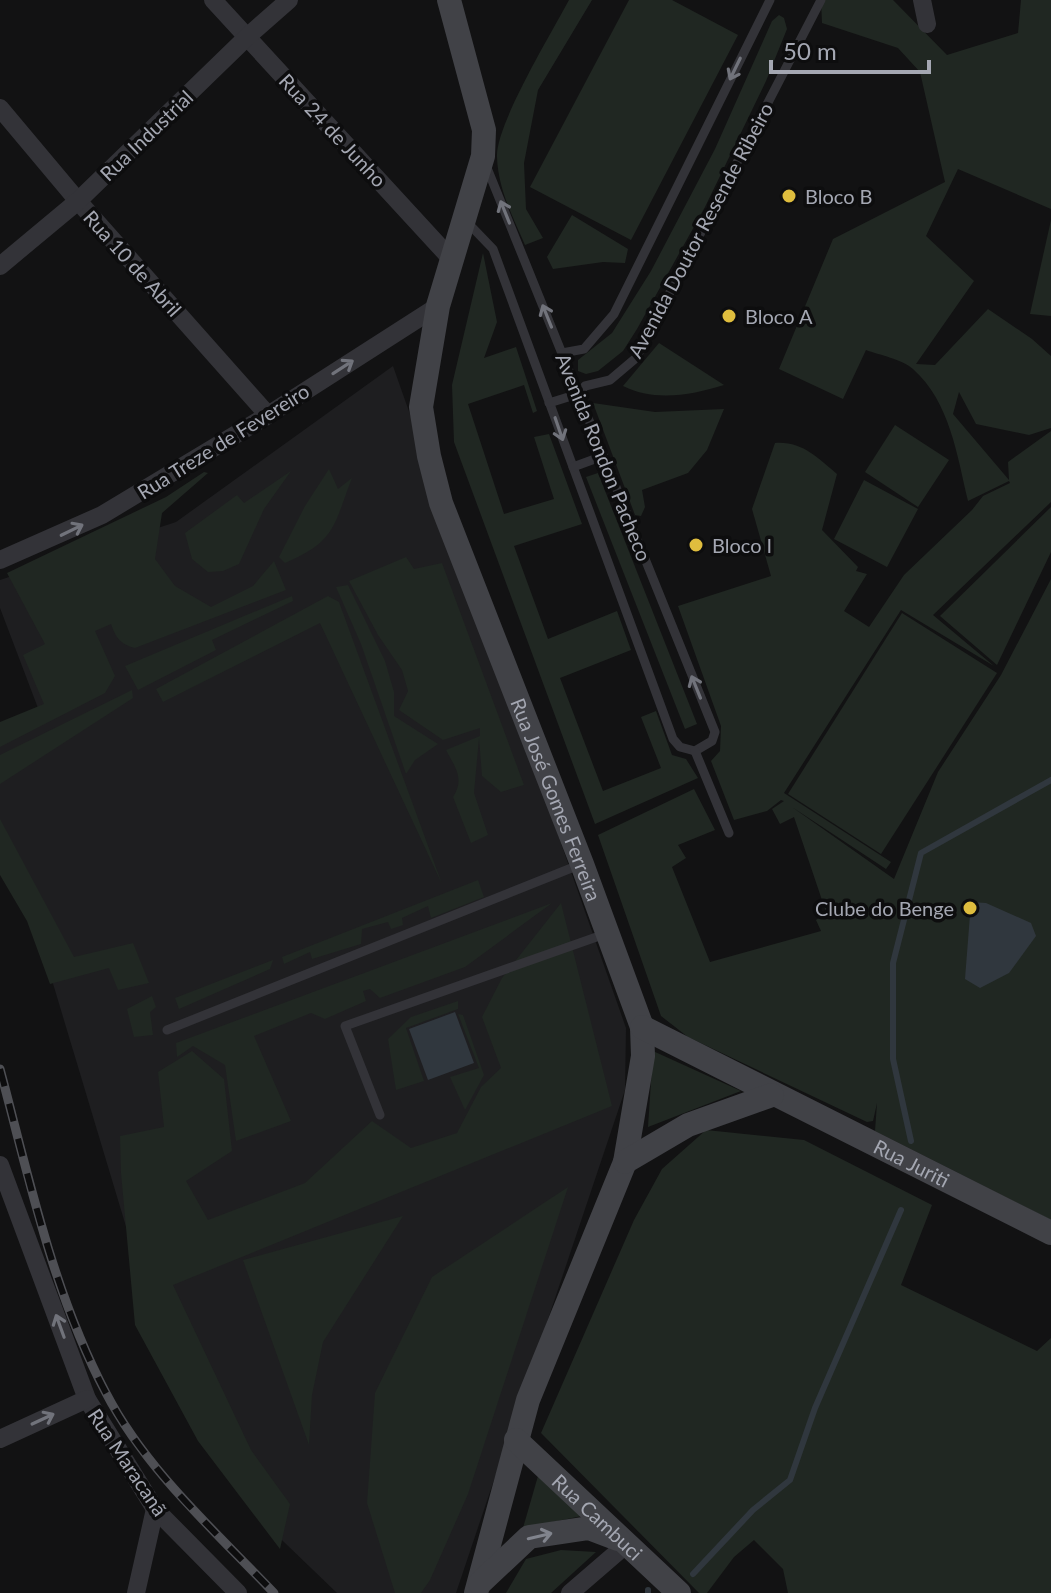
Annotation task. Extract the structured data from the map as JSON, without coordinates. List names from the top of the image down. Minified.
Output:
{"streets":{"street":["Rua 24 de Junho","Rua Industrial","Rua 10 de Abril","Rua Treze de Fevereiro","Rua José Gomes Ferreira","Rua Juriti","Rua Maracanã","Rua Cambuci"],"lane":["Avenida Doutor Resende Ribeiro","Avenida Rondon Pacheco"]},"crossings":[["Rua 24 de Junho","Rua Industrial"],["Rua 24 de Junho","Rua José Gomes Ferreira"],["Rua Industrial","Rua 10 de Abril"],["Avenida Doutor Resende Ribeiro","Avenida Rondon Pacheco"],["Rua 10 de Abril","Rua Treze de Fevereiro"],["Rua Treze de Fevereiro","Rua José Gomes Ferreira"],["Avenida Rondon Pacheco","Rua José Gomes Ferreira"],["Rua José Gomes Ferreira","Rua Juriti"],["Rua José Gomes Ferreira","Rua Cambuci"]],"one_way":["Rua Treze de Fevereiro","Rua Maracanã"],"places":["Bloco B","Bloco A","Bloco I","Clube do Benge"],"scale_bar":"50 m"}
